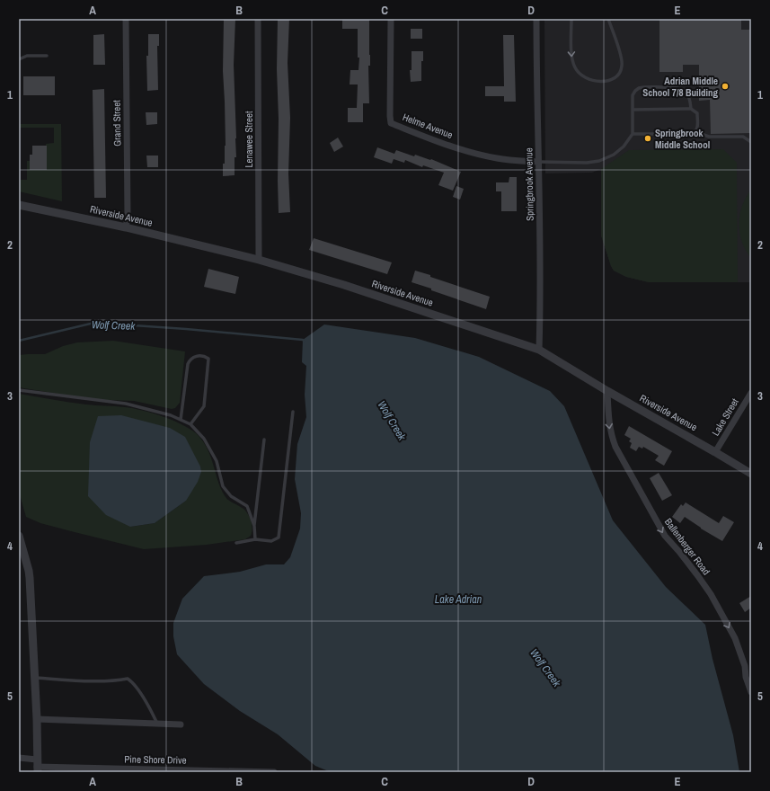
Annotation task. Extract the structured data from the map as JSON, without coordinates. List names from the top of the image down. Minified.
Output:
{"streets":{"street":["Grand Street","Helme Avenue","Lenawee Street","Springbrook Avenue","Riverside Avenue","Lake Street","Ballenberger Road","Pine Shore Drive"]},"crossings":[["Grand Street","Riverside Avenue"],["Helme Avenue","Springbrook Avenue"],["Lenawee Street","Riverside Avenue"],["Springbrook Avenue","Riverside Avenue"],["Riverside Avenue","Lake Street"],["Riverside Avenue","Ballenberger Road"]],"one_way":["Ballenberger Road"],"water":["Wolf Creek","Lake Adrian"],"places":["Adrian Middle School 7/8 Building","Springbrook Middle School"],"grid":{"columns":["A","B","C","D","E"],"rows":["1","2","3","4","5"]}}
